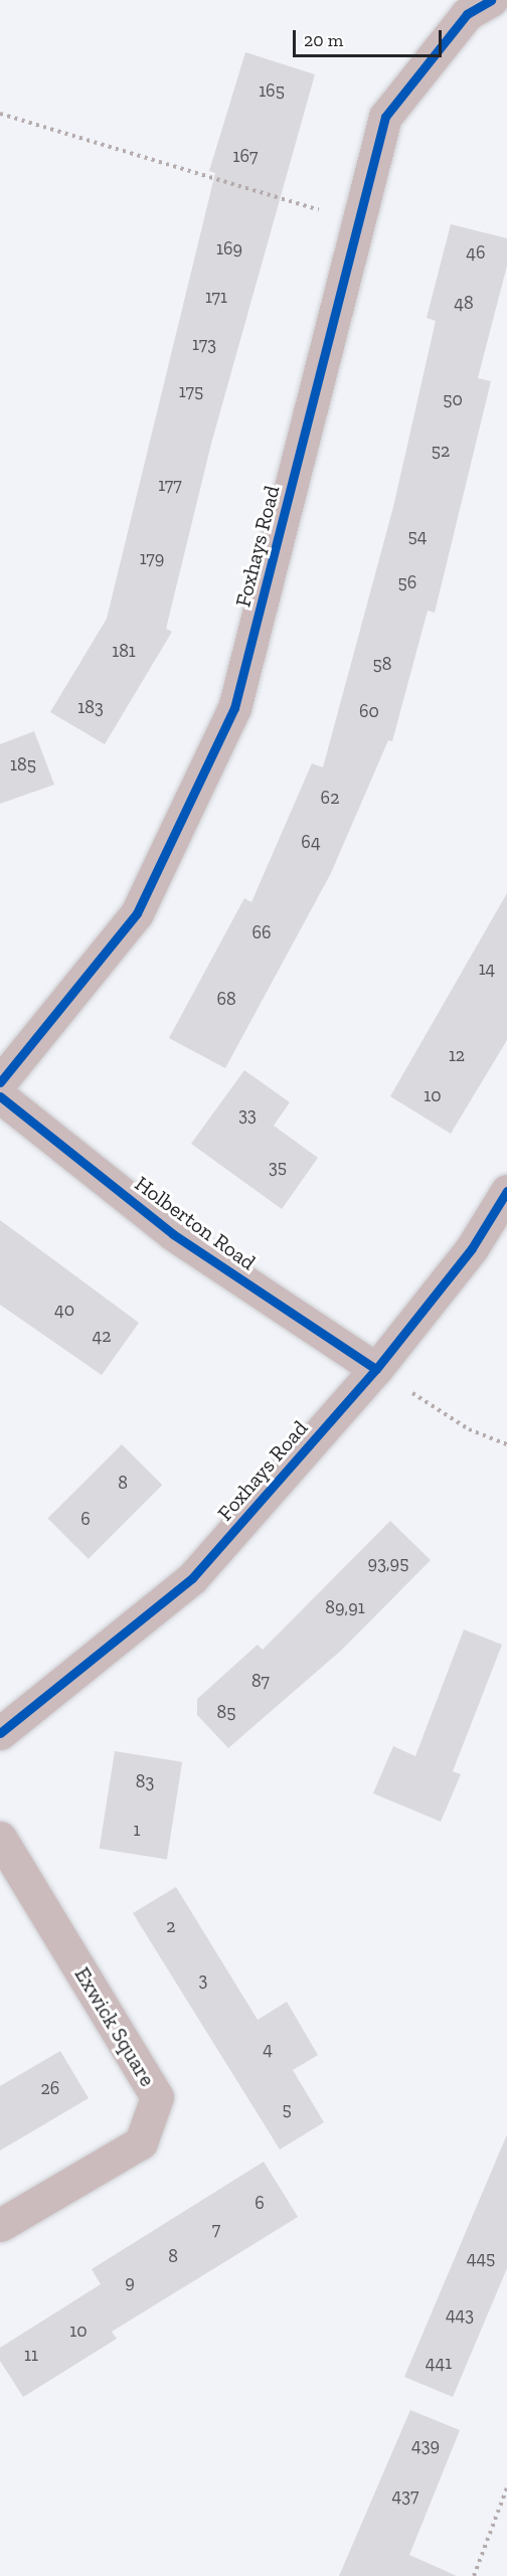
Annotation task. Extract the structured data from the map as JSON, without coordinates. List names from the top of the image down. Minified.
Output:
{"streets":{"street":["Foxhays Road","Holberton Road","Exwick Square"]},"crossings":[["Foxhays Road","Holberton Road"]],"house_numbers":["165","167","169","46","171","48","173","175","50","52","177","54","179","56","181","58","183","60","185","62","64","66","14","68","12","10","33","35","40","42","8","6","93,95","89,91","87","85","83","1","2","3","4","26","5","6","7","8","445","9","443","10","11","441","439","437"],"scale_bar":"20 m"}
